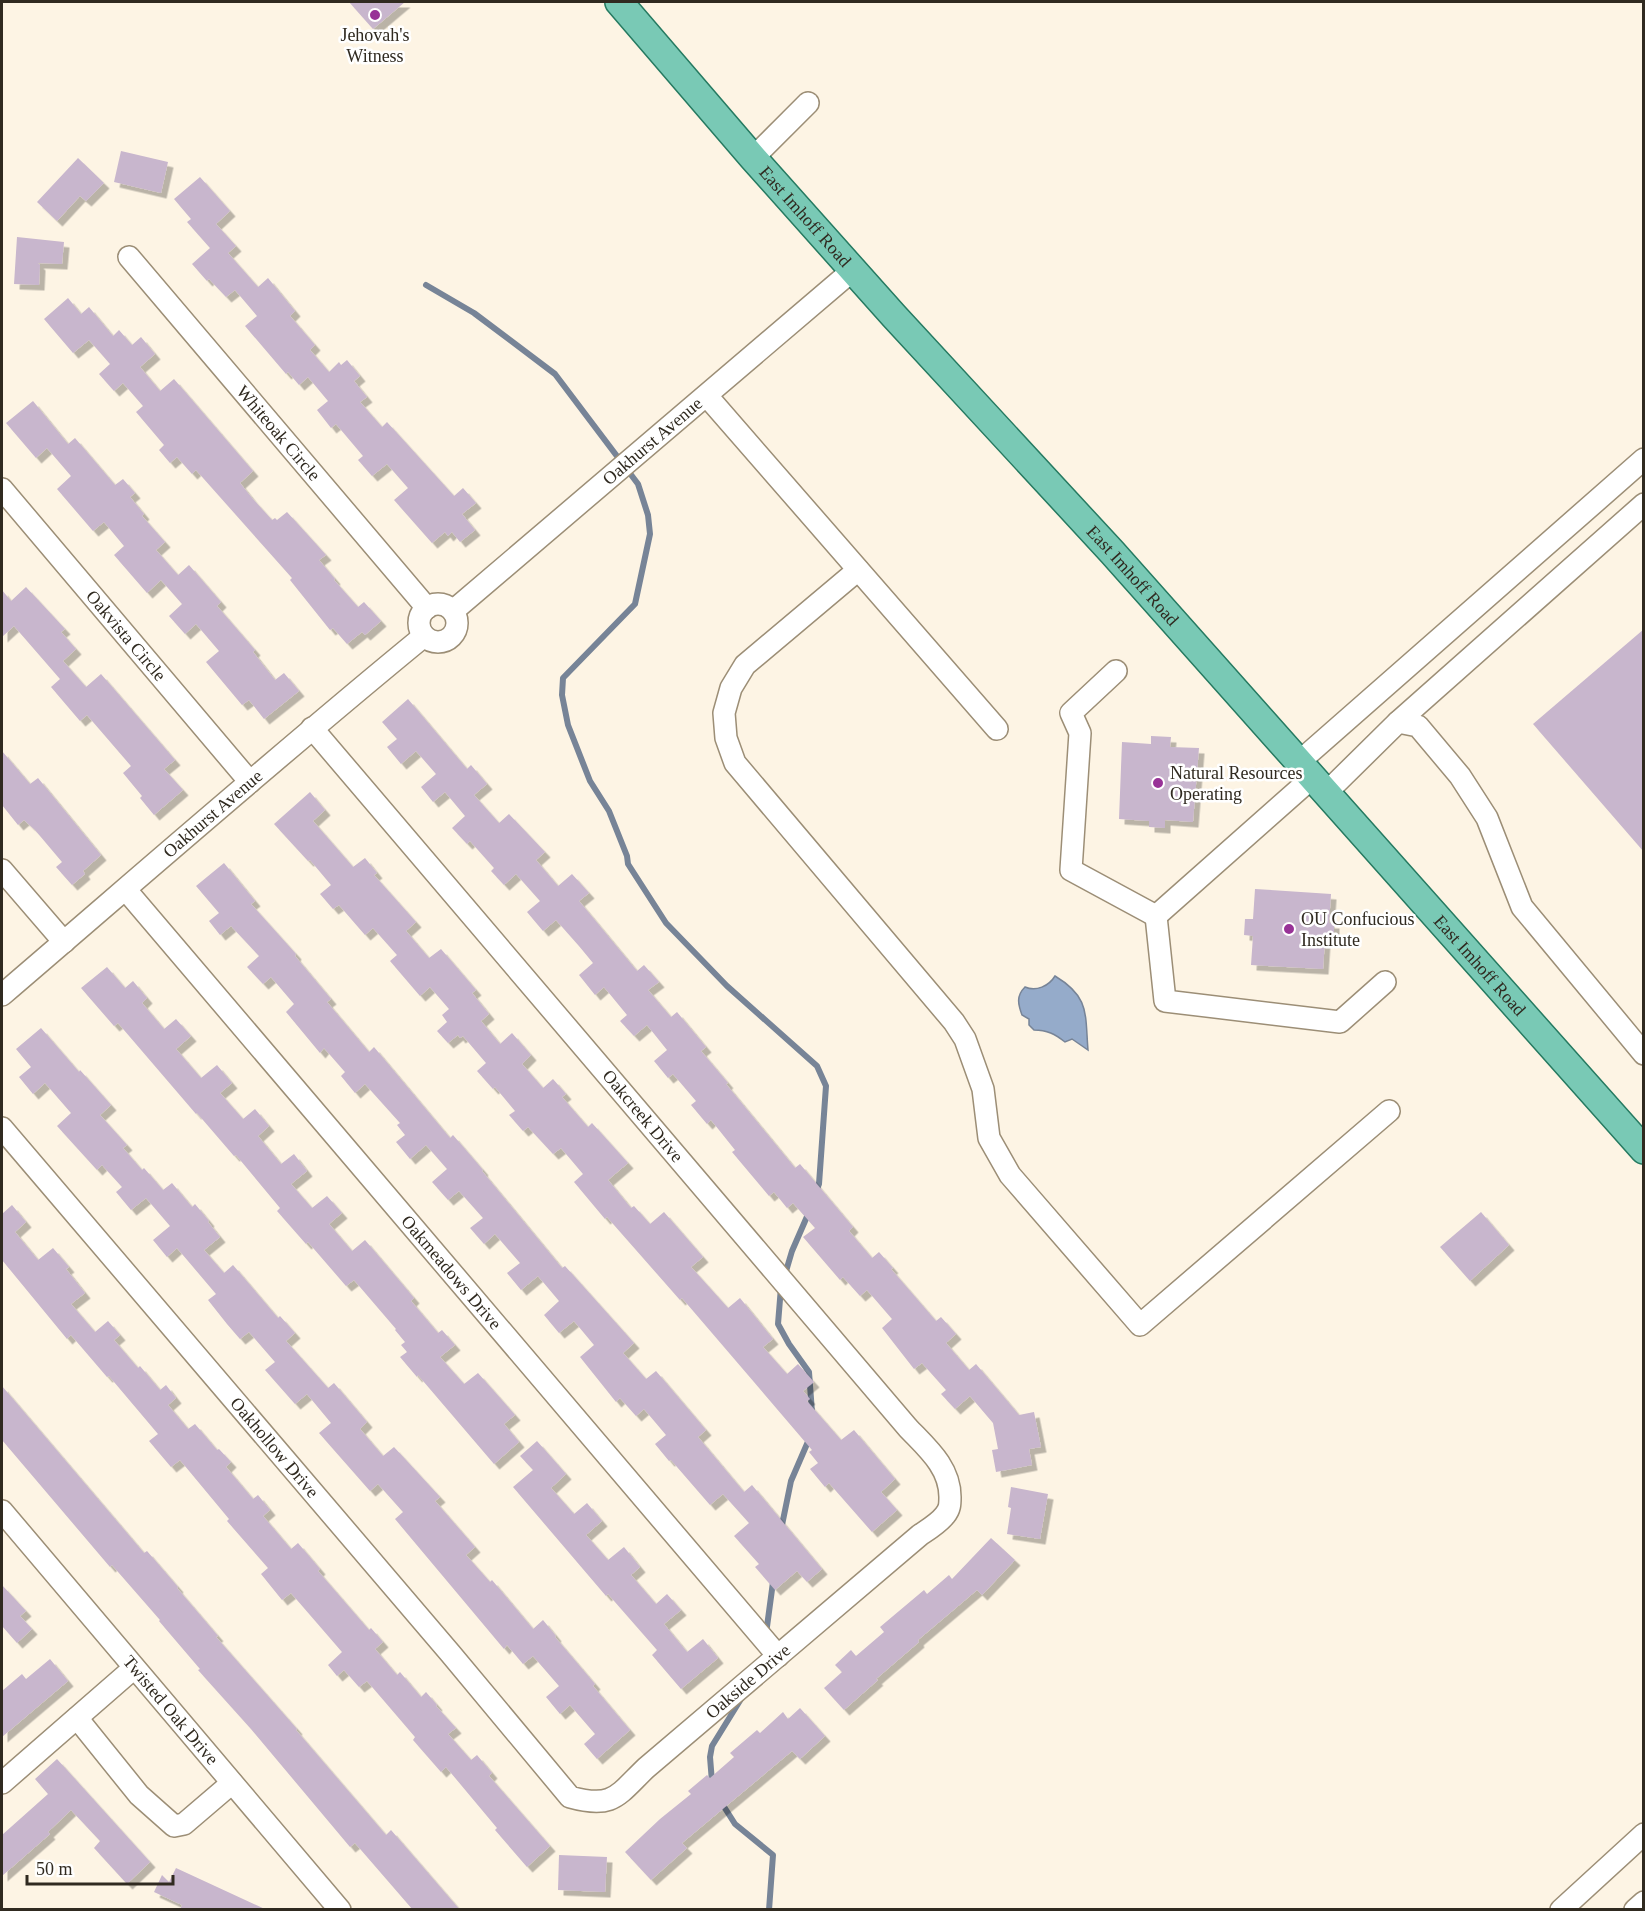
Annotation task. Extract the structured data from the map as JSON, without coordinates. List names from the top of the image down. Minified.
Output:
{"streets":{"main road":["East Imhoff Road"],"street":["Whiteoak Circle","Oakhurst Avenue","Oakvista Circle","Oakcreek Drive","Oakmeadows Drive","Oakhollow Drive","Oakside Drive","Twisted Oak Drive"]},"crossings":[["East Imhoff Road","Oakhurst Avenue"],["Whiteoak Circle","Oakhurst Avenue"],["Oakhurst Avenue","Oakvista Circle"],["Oakhurst Avenue","Oakcreek Drive"],["Oakhurst Avenue","Oakmeadows Drive"],["Oakcreek Drive","Oakside Drive"],["Oakmeadows Drive","Oakside Drive"],["Oakhollow Drive","Oakside Drive"]],"places":["Jehovah's Witness","Natural Resources Operating","OU Confucious Institute"],"scale_bar":"50 m"}
